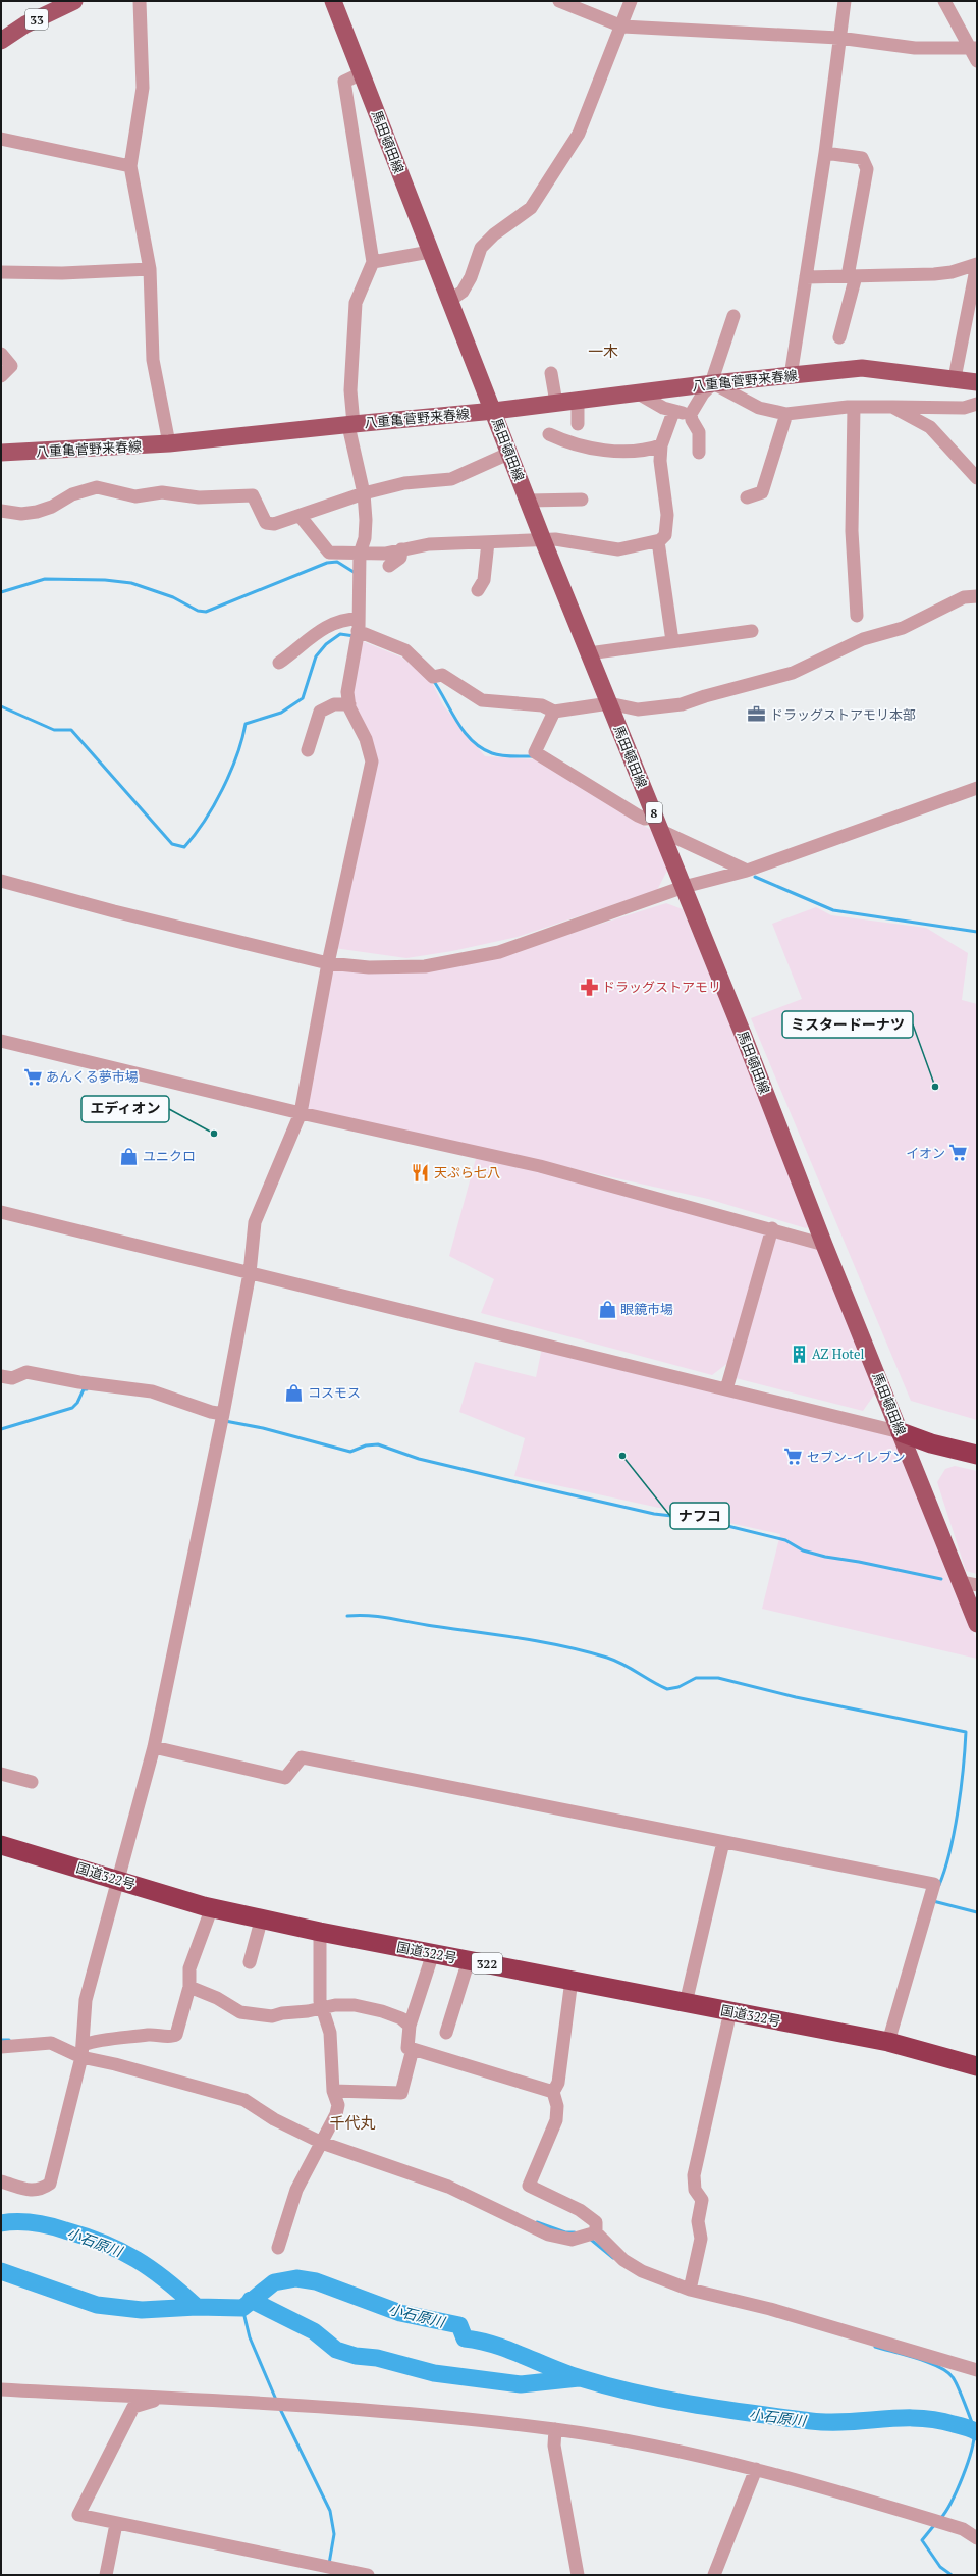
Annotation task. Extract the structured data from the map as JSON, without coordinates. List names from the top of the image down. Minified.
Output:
{"streets":{"highway":["国道322号","322"],"main road":["33","馬田頓田線","八重亀菅野来春線","8"]},"crossings":[["馬田頓田線","八重亀菅野来春線"]],"districts":["一木","千代丸"],"water":["小石原川"],"places":{"office":["ドラッグストアモリ本部"],"pharmacy":["ドラッグストアモリ"],"supermarket":["あんくる夢市場","イオン","セブン-イレブン"],"other":["ミスタードーナツ","エディオン","ナフコ"],"shop":["ユニクロ","眼鏡市場","コスモス"],"restaurant":["天ぷら七八"],"building":["AZ Hotel"]}}
